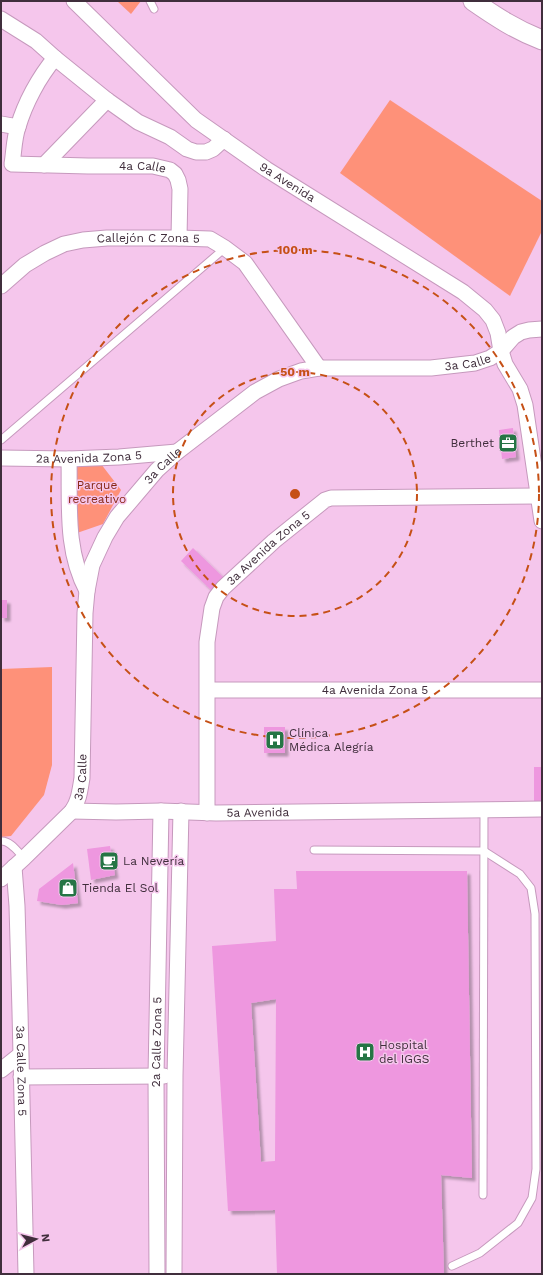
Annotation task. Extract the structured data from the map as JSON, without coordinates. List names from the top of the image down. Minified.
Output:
{"streets":{"street":["4a Calle","9a Avenida","Callejón C Zona 5","3a Calle","2a Avenida Zona 5","3a Avenida Zona 5","4a Avenida Zona 5","5a Avenida","2a Calle Zona 5","3a Calle Zona 5"]},"crossings":[["4a Calle","Callejón C Zona 5"],["9a Avenida","3a Calle"],["9a Avenida","3a Avenida Zona 5"],["Callejón C Zona 5","3a Calle"],["3a Calle","2a Avenida Zona 5"],["3a Calle","5a Avenida"],["3a Avenida Zona 5","4a Avenida Zona 5"],["3a Avenida Zona 5","5a Avenida"],["5a Avenida","2a Calle Zona 5"]],"parks":["Parque recreativo"],"places":{"office":["Berthet"],"hospital":["Clínica Médica Alegría","Hospital del IGGS"],"cafe":["La Nevería"],"shop":["Tienda El Sol"]},"north":"right","rings":["100 m","50 m"]}
